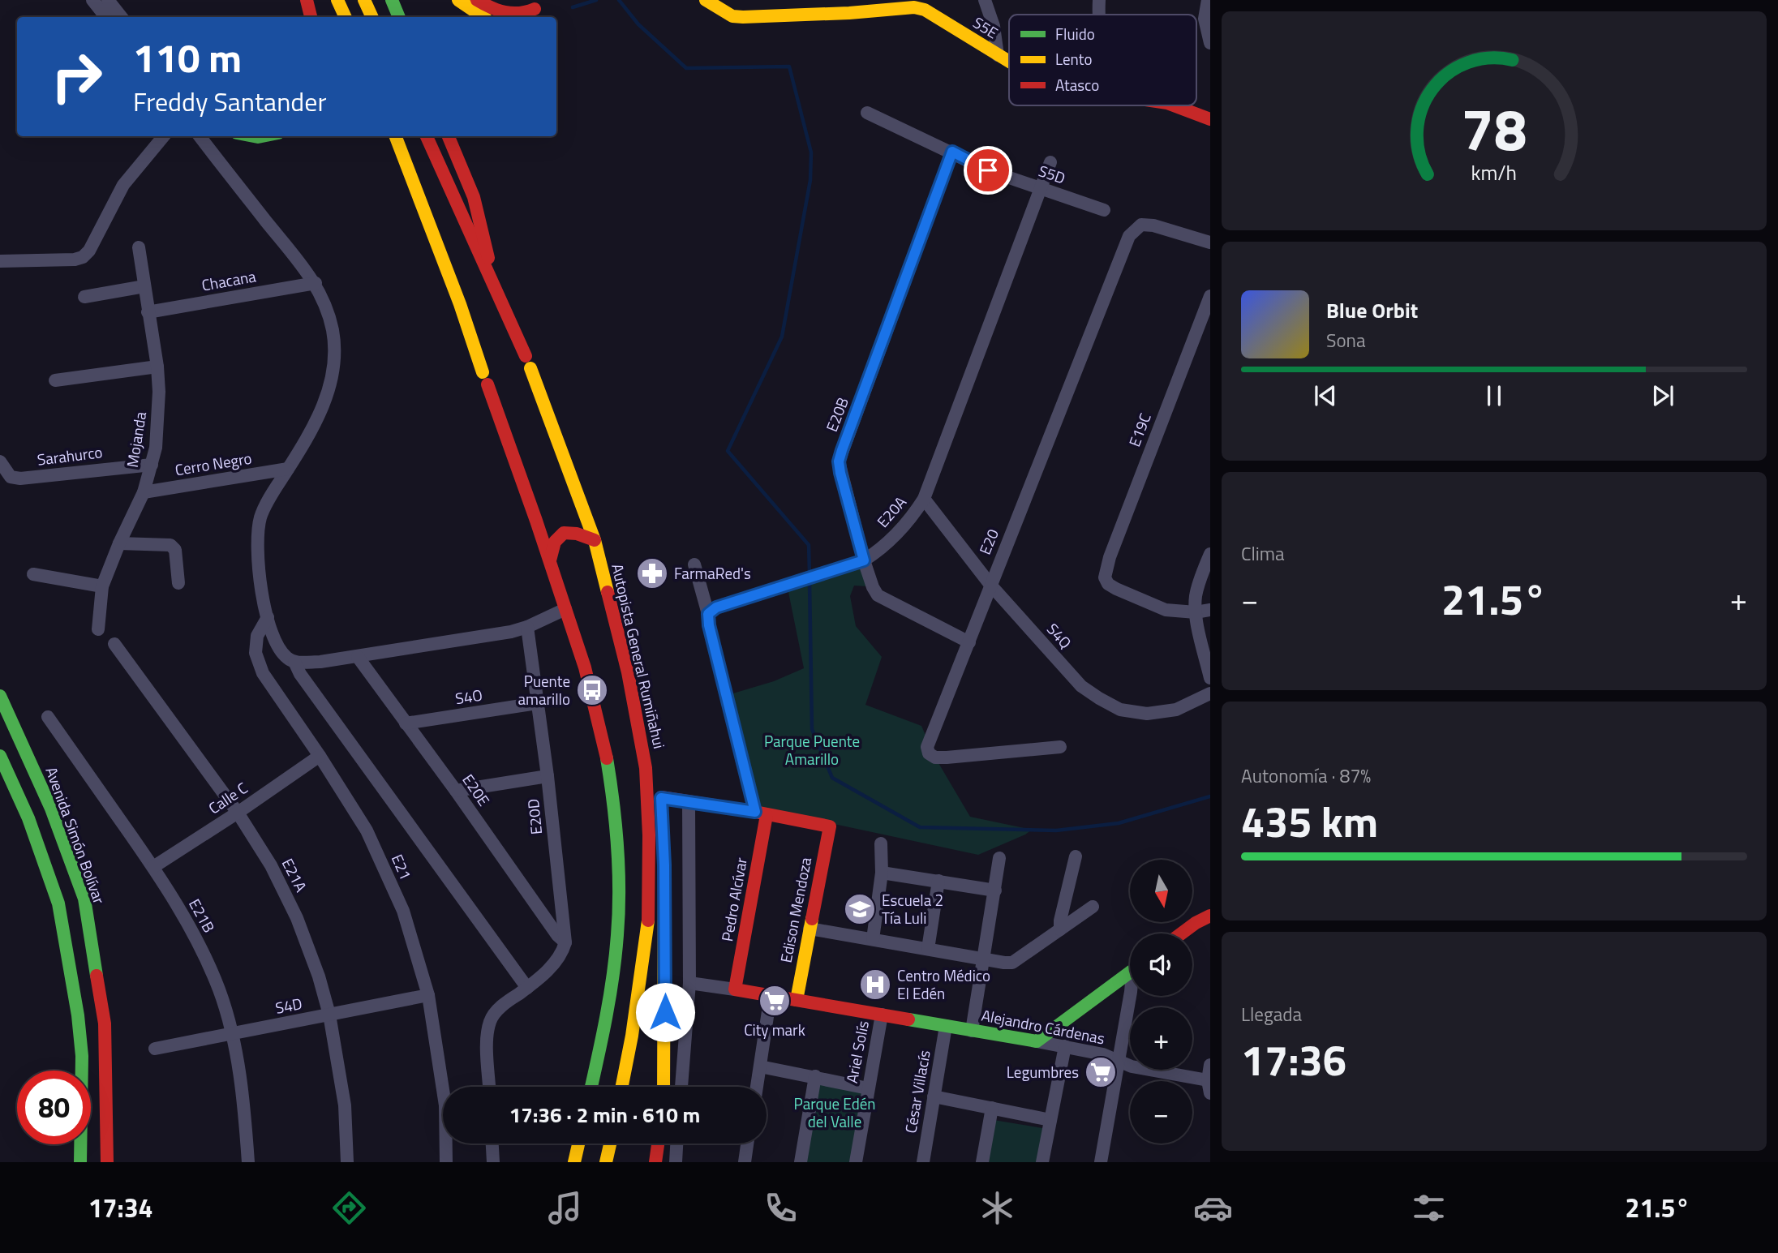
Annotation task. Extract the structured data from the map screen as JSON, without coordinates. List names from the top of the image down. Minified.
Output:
{"streets":{"main road":["S5E","Autopista General Rumiñahui","Avenida Simón Bolívar","Pedro Alcívar","Edison Mendoza","Alejandro Cárdenas"],"street":["S5D","Chacana","E20B","E19C","Mojanda","Sarahurco","Cerro Negro","E20A","E20","S4Q","S4O","E20E","Calle C","E20D","E21","E21A","E21B","S4D","Ariel Solís","César Villacís"]},"crossings":[["S5D","E20B"],["S5D","E20A"],["Chacana","Mojanda"],["E20B","E20A"],["E20B","E20"],["Mojanda","Sarahurco"],["Mojanda","Cerro Negro"],["E20A","S4Q"],["E20","S4Q"],["S4O","E20E"],["S4O","E20D"],["E20E","E20D"],["Calle C","E21"],["Calle C","E21A"],["Calle C","E21B"],["E21","S4D"],["E21A","S4D"],["Pedro Alcívar","Edison Mendoza"],["Pedro Alcívar","Alejandro Cárdenas"],["Edison Mendoza","Alejandro Cárdenas"],["E21B","S4D"],["Alejandro Cárdenas","Ariel Solís"],["Alejandro Cárdenas","César Villacís"]],"parks":["Parque Puente Amarillo","Parque Edén del Valle"],"places":{"pharmacy":["FarmaRed's"],"bus stop":["Puente amarillo"],"school or university":["Escuela 2 Tía Luli"],"hospital":["Centro Médico El Edén"],"supermarket":["City mark","Legumbres"]},"legend":["Fluido","Lento","Atasco"],"north":"bottom","page":{"turn":["110 m","Freddy Santander"],"song":["Blue Orbit","Sona"],"tile":["Clima",["Autonomía · 87%","435 km"],["Llegada","17:36"]],"heat":["−","21.5°","+"],"map_buttons":["+","−"],"limit":"80","trip":"17:36 · 2 min · 610 m","tabs":["17:34","21.5°"],"gauge":["78","km/h"]}}
